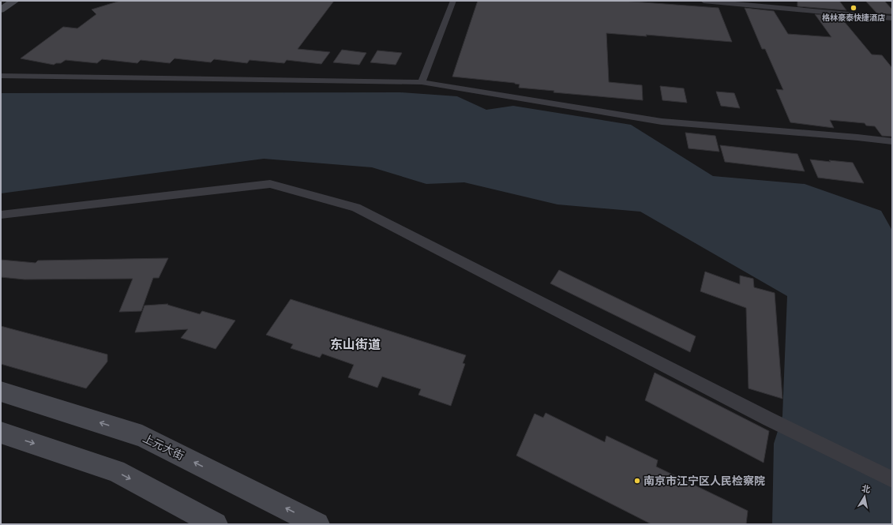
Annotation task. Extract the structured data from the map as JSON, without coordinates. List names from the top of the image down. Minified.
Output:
{"streets":{"main road":["上元大街"]},"districts":["东山街道"],"places":["格林豪泰快捷酒店","南京市江宁区人民检察院"],"north":"top"}
